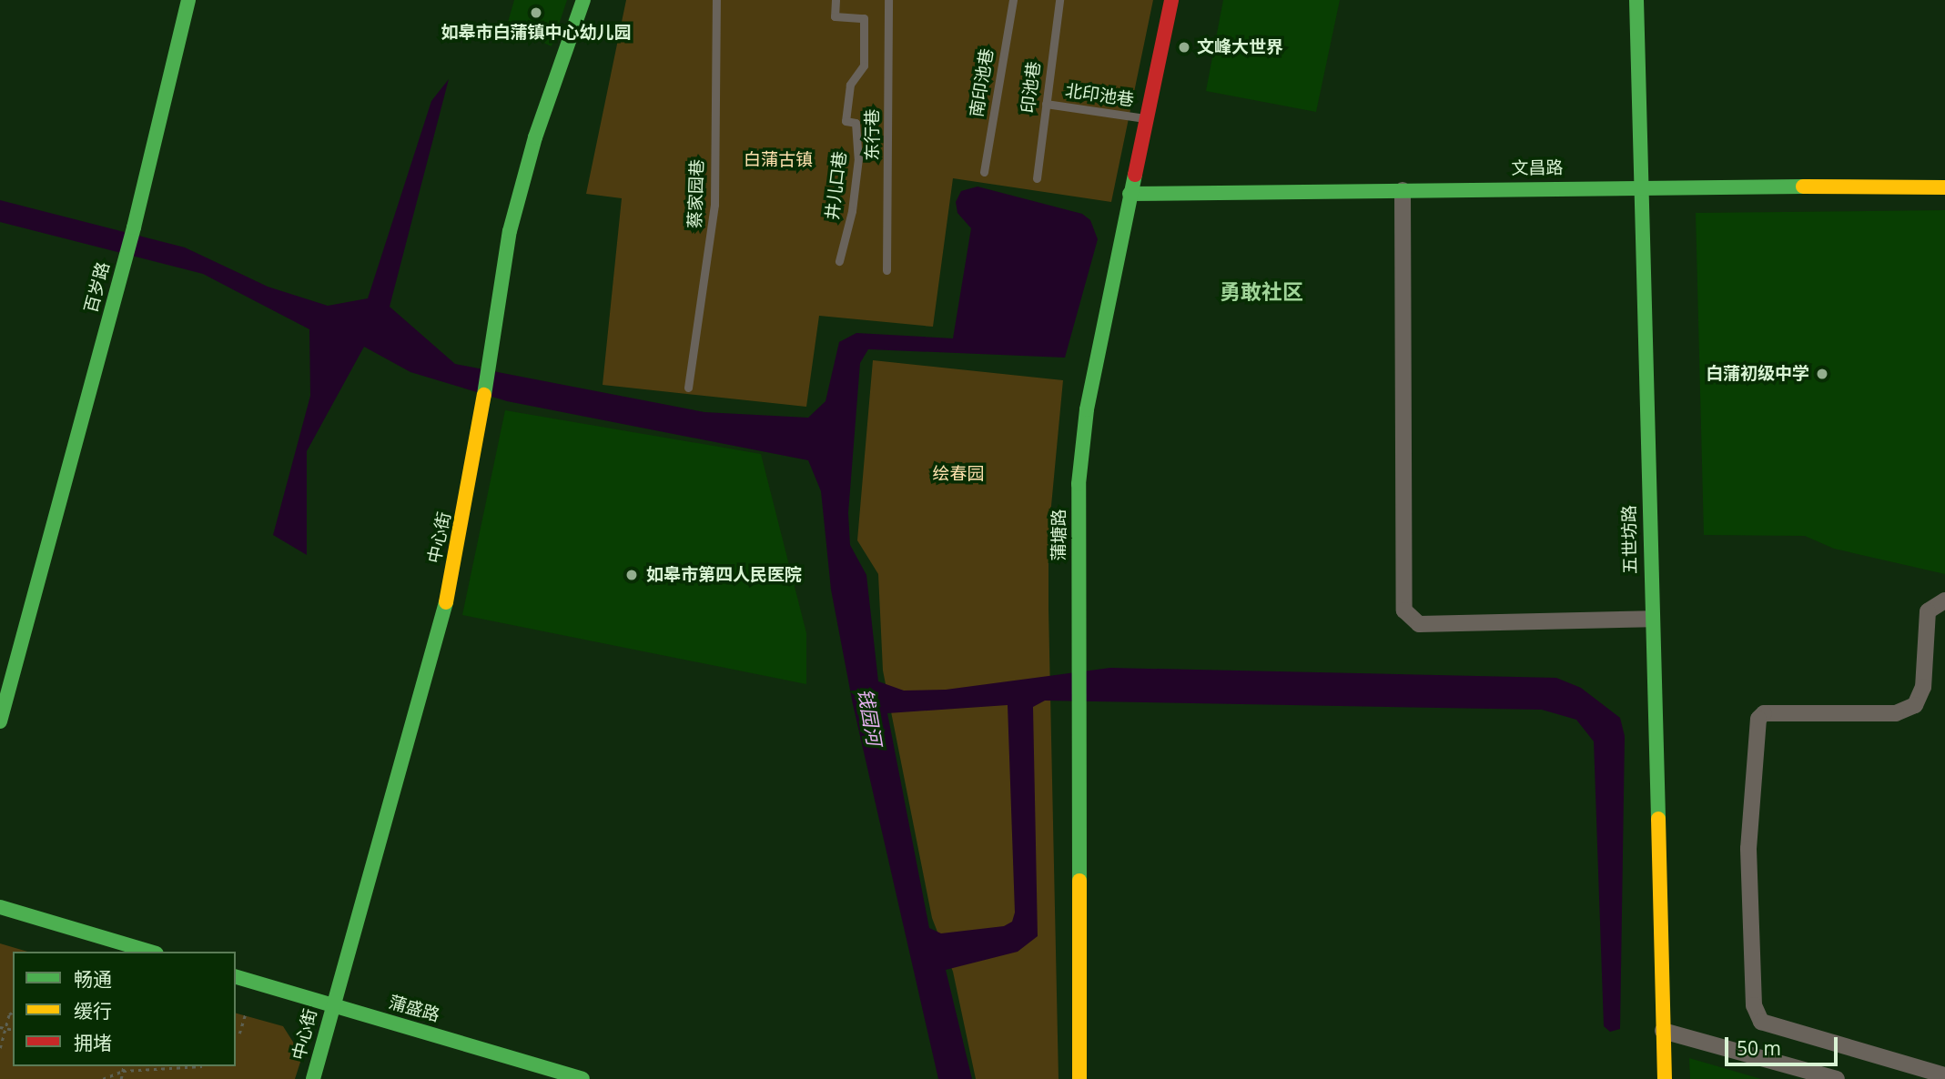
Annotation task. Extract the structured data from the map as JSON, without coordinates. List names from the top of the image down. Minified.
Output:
{"streets":{"street":["文昌路","百岁路","蒲塘路","中心街","五世坊路","蒲盛路"],"lane":["南印池巷","印池巷","北印池巷","东行巷","井儿口巷","蔡家园巷"]},"crossings":[["印池巷","北印池巷"],["北印池巷","蒲塘路"],["文昌路","蒲塘路"],["文昌路","五世坊路"],["中心街","蒲盛路"]],"districts":["勇敢社区"],"water":["钱园河"],"parks":["白蒲古镇","绘春园"],"places":["如皋市白蒲镇中心幼儿园","文峰大世界","白蒲初级中学","如皋市第四人民医院"],"legend":["畅通","缓行","拥堵"],"scale_bar":"50 m"}
